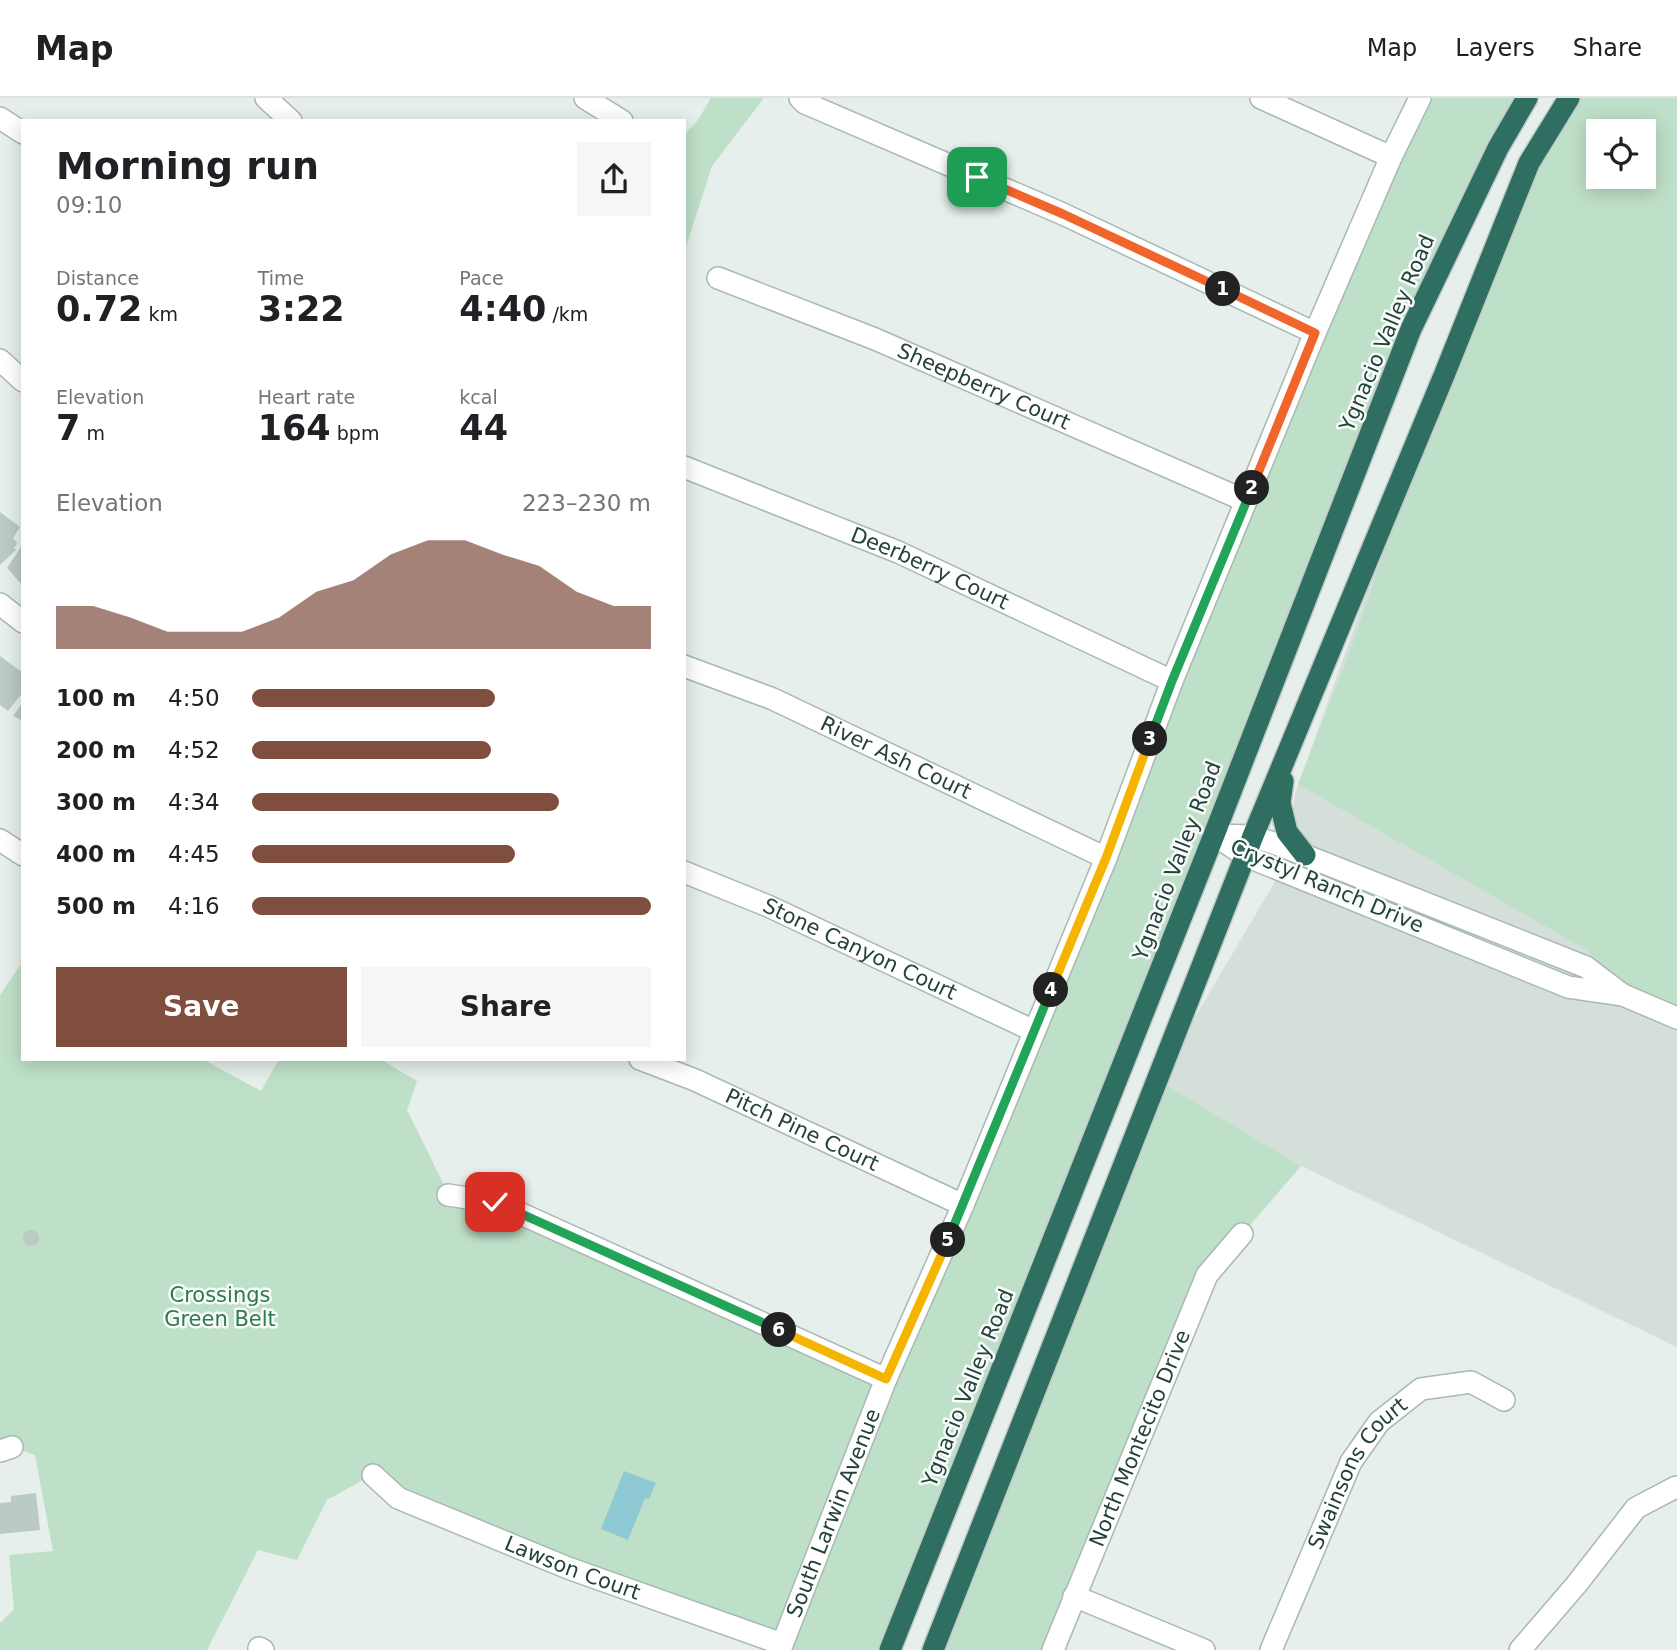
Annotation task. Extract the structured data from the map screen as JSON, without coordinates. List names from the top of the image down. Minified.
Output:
{"streets":{"highway":["Ygnacio Valley Road"],"street":["Sheepberry Court","Deerberry Court","River Ash Court","Crystyl Ranch Drive","Stone Canyon Court","Pitch Pine Court","North Montecito Drive","Swainsons Court","South Larwin Avenue","Lawson Court"]},"crossings":[["Ygnacio Valley Road","Crystyl Ranch Drive"],["Sheepberry Court","South Larwin Avenue"],["Deerberry Court","South Larwin Avenue"],["River Ash Court","South Larwin Avenue"],["Stone Canyon Court","South Larwin Avenue"],["Pitch Pine Court","South Larwin Avenue"],["South Larwin Avenue","Lawson Court"]],"parks":["Crossings Green Belt"],"page":{"header":"Map","nav":["Map","Layers","Share"],"heading":["Morning run","09:10"],"stats":[["Distance","0.72 km"],["Time","3:22"],["Pace","4:40 /km"],["Elevation","7 m"],["Heart rate","164 bpm"],["kcal","44"]],"pins":["1","2","3","4","5","6"],"chart":["Elevation","223–230 m"],"list":[{"name":"100 m","note":"4:50"},{"name":"200 m","note":"4:52"},{"name":"300 m","note":"4:34"},{"name":"400 m","note":"4:45"},{"name":"500 m","note":"4:16"}],"buttons":["Save","Share"]}}
